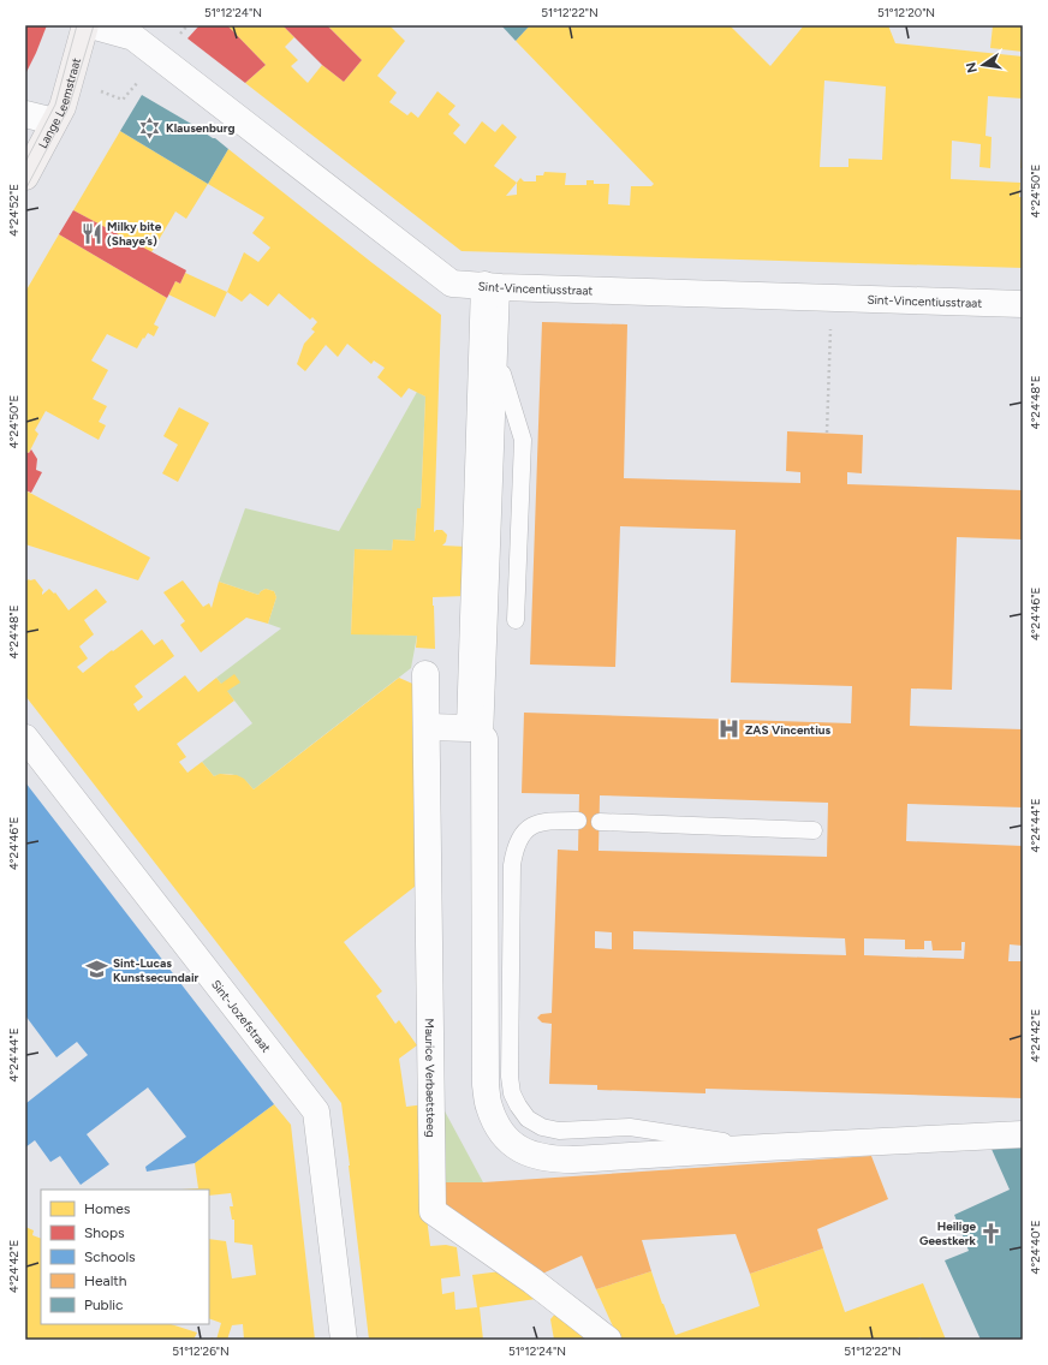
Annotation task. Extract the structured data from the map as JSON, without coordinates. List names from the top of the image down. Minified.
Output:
{"streets":{"street":["Lange Leemstraat","Sint-Vincentiusstraat","Sint-Jozefstraat","Maurice Verbaetsteeg"]},"places":{"synagogue":["Klausenburg"],"restaurant":["Milky bite (Shaye’s)"],"hospital":["ZAS Vincentius"],"school or university":["Sint-Lucas Kunstsecundair"],"church":["Heilige Geestkerk"]},"legend":["Homes","Shops","Schools","Health","Public"],"north":"left","coordinates":["51°12'24\"N","51°12'22\"N","51°12'20\"N","4°24'50\"E","4°24'52\"E","4°24'48\"E","4°24'46\"E","4°24'44\"E","4°24'42\"E","4°24'40\"E","51°12'26\"N"]}
